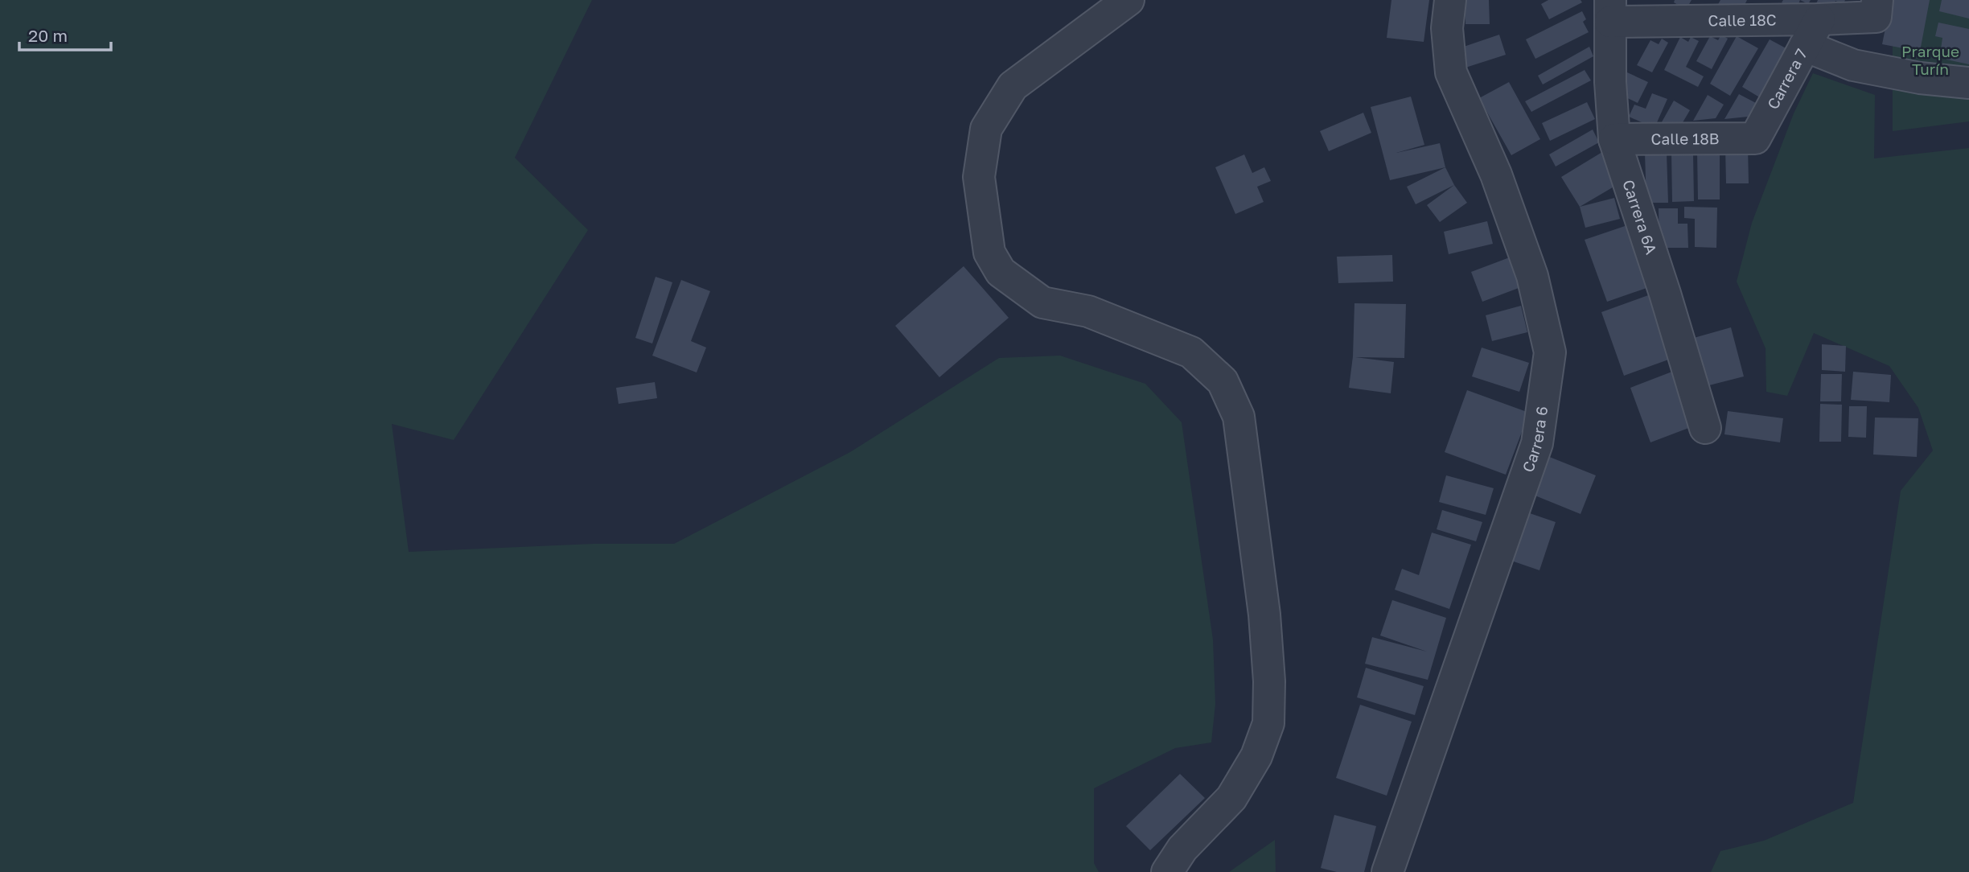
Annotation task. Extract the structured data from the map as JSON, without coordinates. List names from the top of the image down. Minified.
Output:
{"streets":{"street":["Calle 18C","Carrera 7","Calle 18B","Carrera 6A","Carrera 6"]},"crossings":[["Calle 18C","Carrera 7"],["Calle 18C","Carrera 6A"],["Carrera 7","Calle 18B"],["Calle 18B","Carrera 6A"]],"parks":["Prarque Turín"],"scale_bar":"20 m"}
